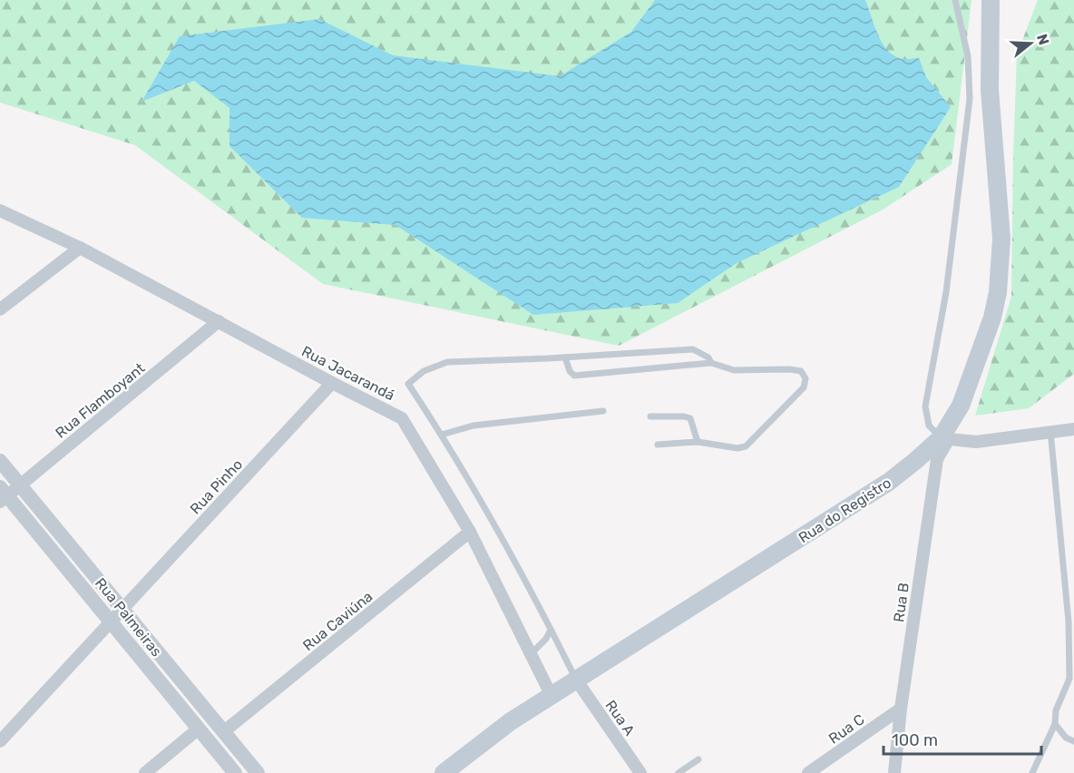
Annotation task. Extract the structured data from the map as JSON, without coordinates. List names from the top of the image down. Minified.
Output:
{"streets":{"main road":["Rua do Registro"],"street":["Rua Jacarandá","Rua Flamboyant","Rua Pinho","Rua B","Rua Palmeiras","Rua Caviúna","Rua A","Rua C"]},"crossings":[["Rua Jacarandá","Rua Flamboyant"],["Rua Jacarandá","Rua Pinho"],["Rua Jacarandá","Rua do Registro"],["Rua Jacarandá","Rua Caviúna"],["Rua Flamboyant","Rua Palmeiras"],["Rua Pinho","Rua Palmeiras"],["Rua do Registro","Rua B"],["Rua do Registro","Rua A"],["Rua B","Rua C"],["Rua Palmeiras","Rua Caviúna"]],"scale_bar":"100 m","north":"right"}
